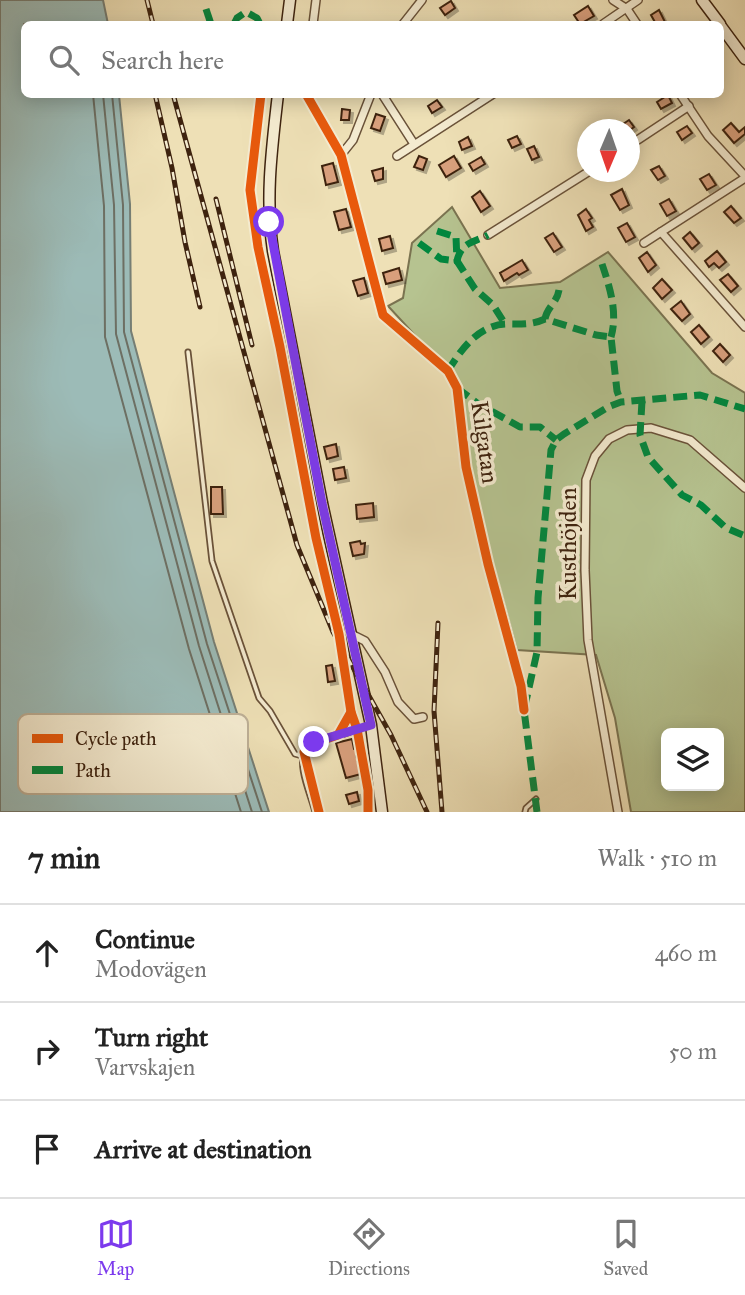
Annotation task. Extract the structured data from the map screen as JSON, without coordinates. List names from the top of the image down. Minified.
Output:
{"streets":{"street":["Kilgatan","Kusthöjden"]},"legend":["Cycle path","Path"],"north":"bottom","page":{"search":"Search here","heading":["7 min","Walk · 510 m"],"list":[["Continue","Modovägen","460 m"],["Turn right","Varvskajen","50 m"],"Arrive at destination"],"nav":["Map","Directions","Saved"]}}
